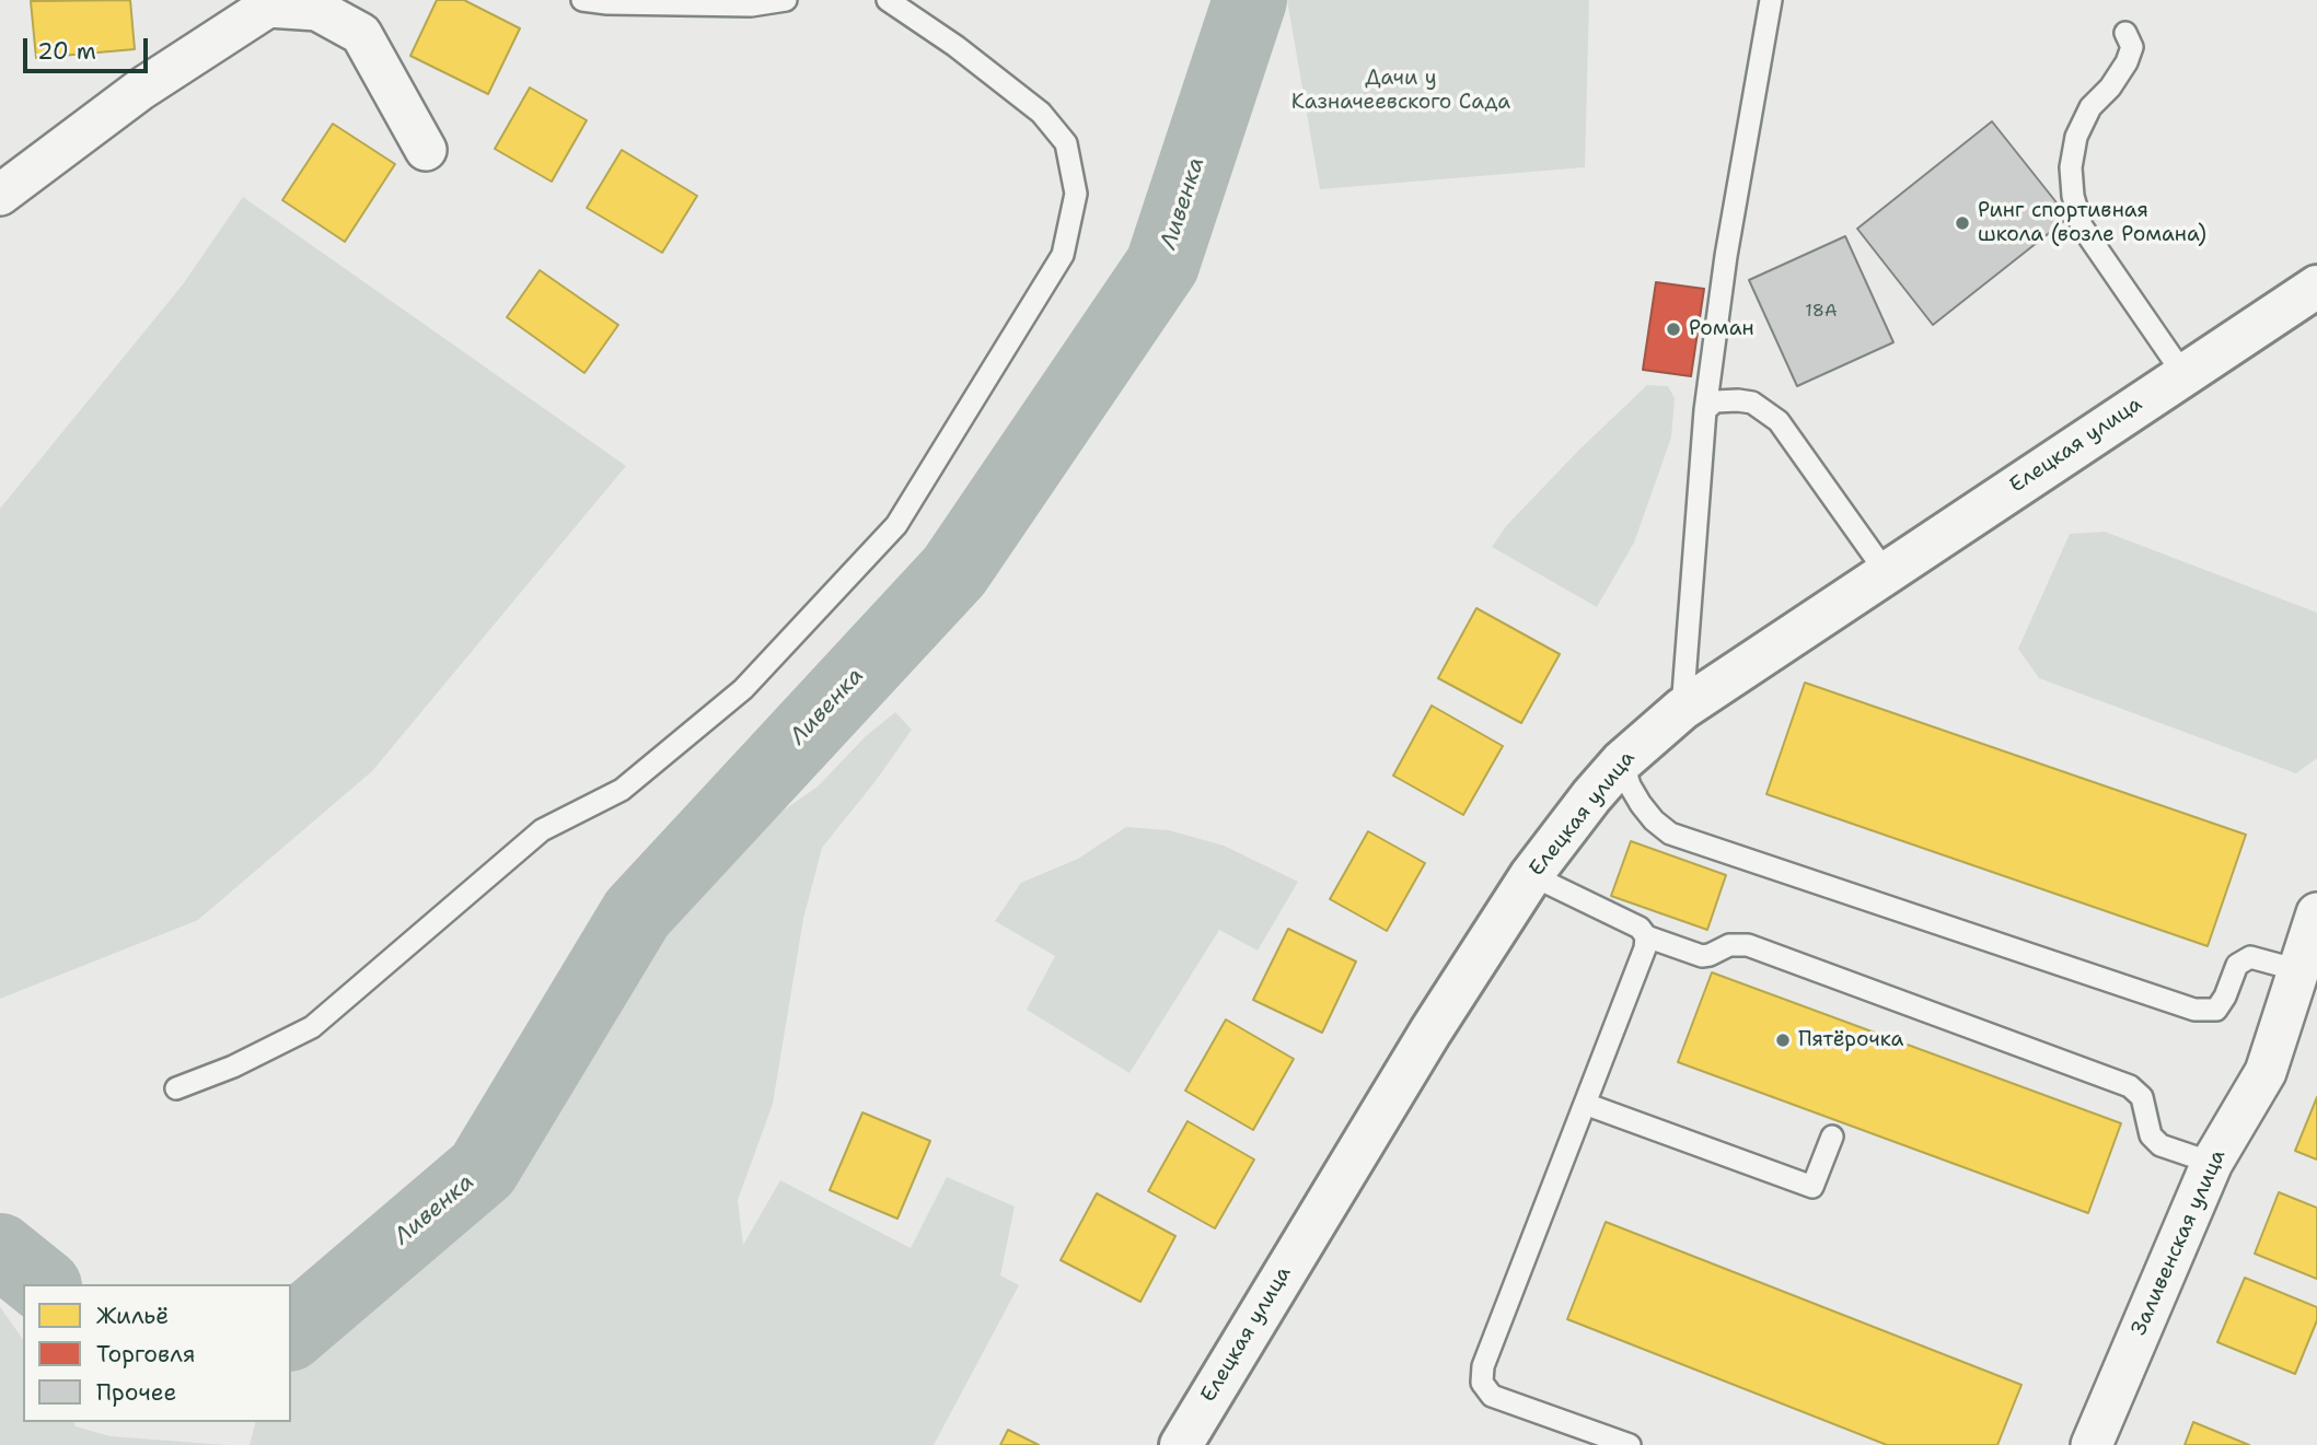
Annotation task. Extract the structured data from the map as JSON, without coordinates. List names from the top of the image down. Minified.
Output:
{"streets":{"street":["Елецкая улица","Заливенская улица"]},"water":["Ливенка"],"parks":["Дачи у Казначеевского Сада"],"places":["Ринг спортивная школа (возле Романа)","Роман","Пятёрочка"],"house_numbers":["18А"],"legend":["Жильё","Торговля","Прочее"],"scale_bar":"20 m"}
